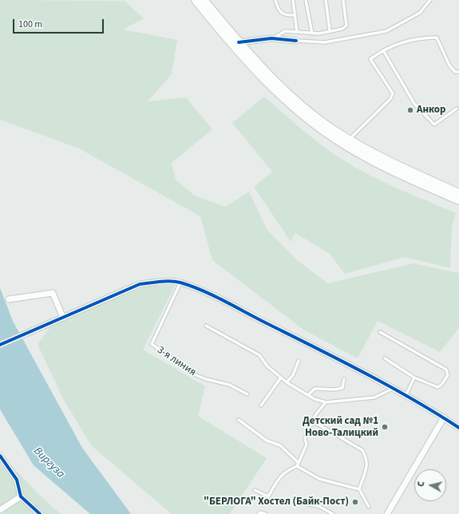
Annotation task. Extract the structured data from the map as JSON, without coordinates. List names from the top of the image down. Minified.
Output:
{"streets":{"lane":["3-я линия"]},"water":["Виргуза"],"places":["Анкор","Детский сад №1 Ново-Талицкий","\"БЕРЛОГА\" Хостел (Байк-Пост)"],"scale_bar":"100 m","north":"left"}
